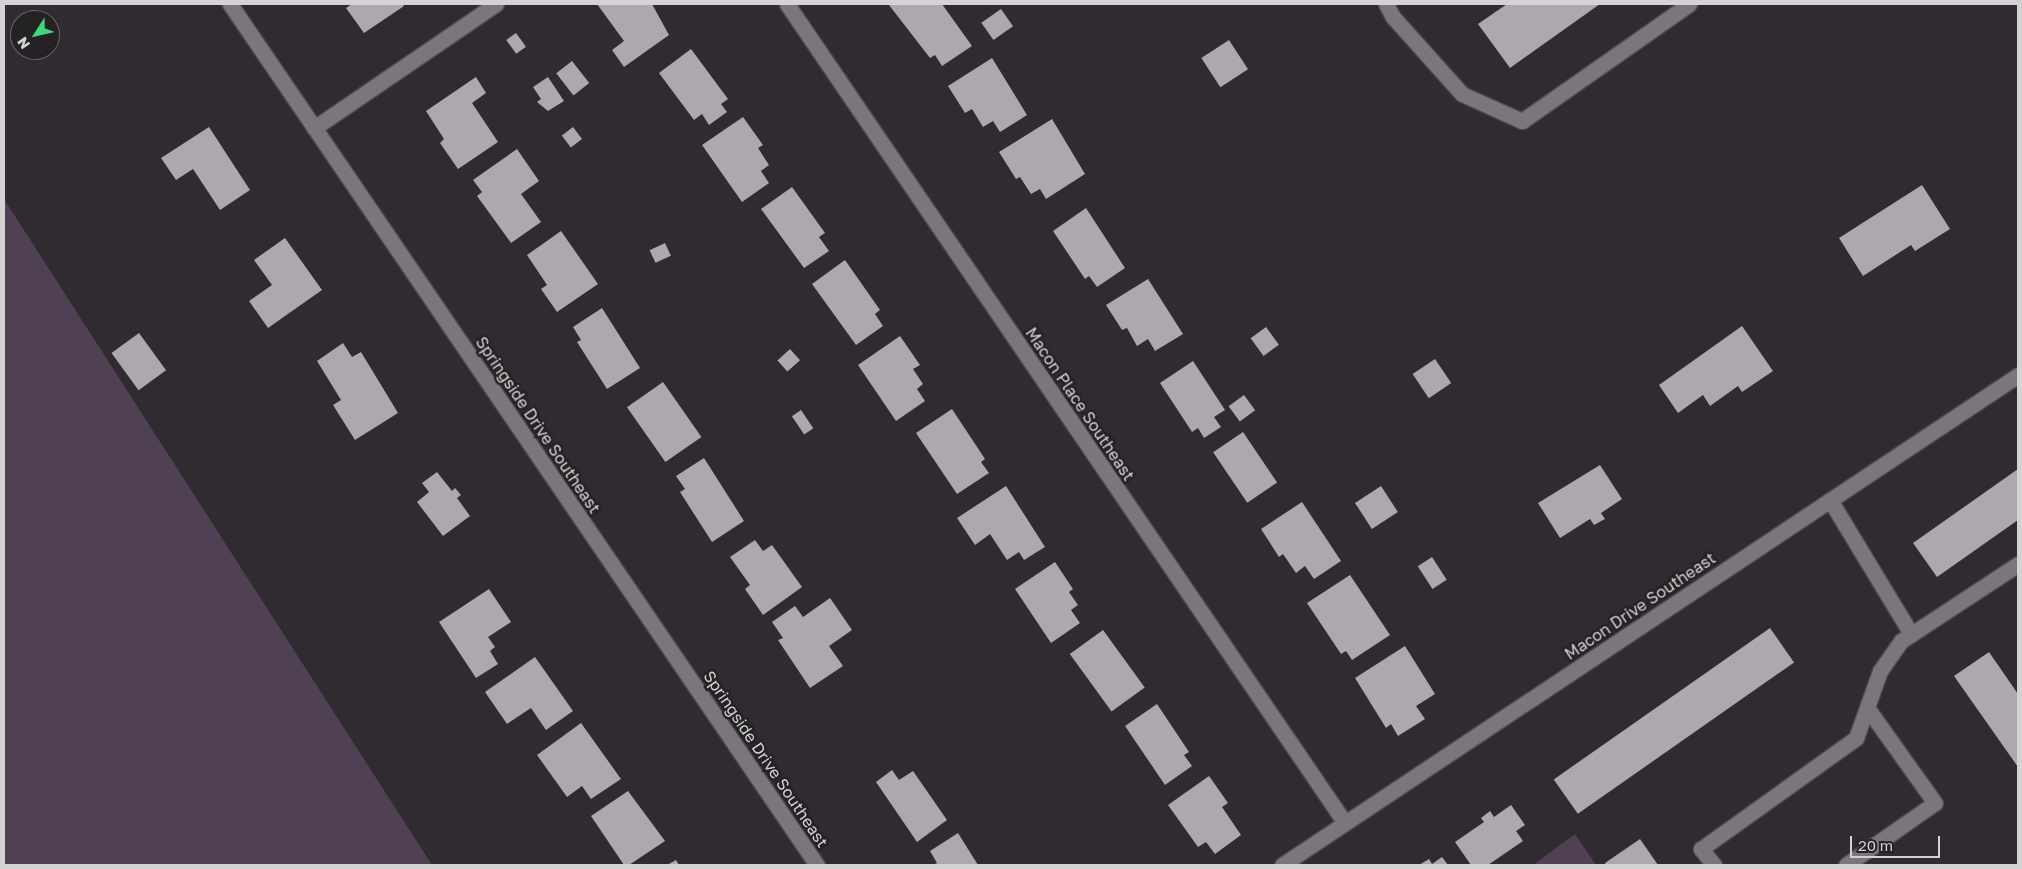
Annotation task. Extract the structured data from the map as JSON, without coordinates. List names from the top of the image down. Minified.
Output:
{"streets":{"street":["Macon Place Southeast","Springside Drive Southeast","Macon Drive Southeast"]},"crossings":[["Macon Place Southeast","Macon Drive Southeast"]],"scale_bar":"20 m","north":"bottom left"}
